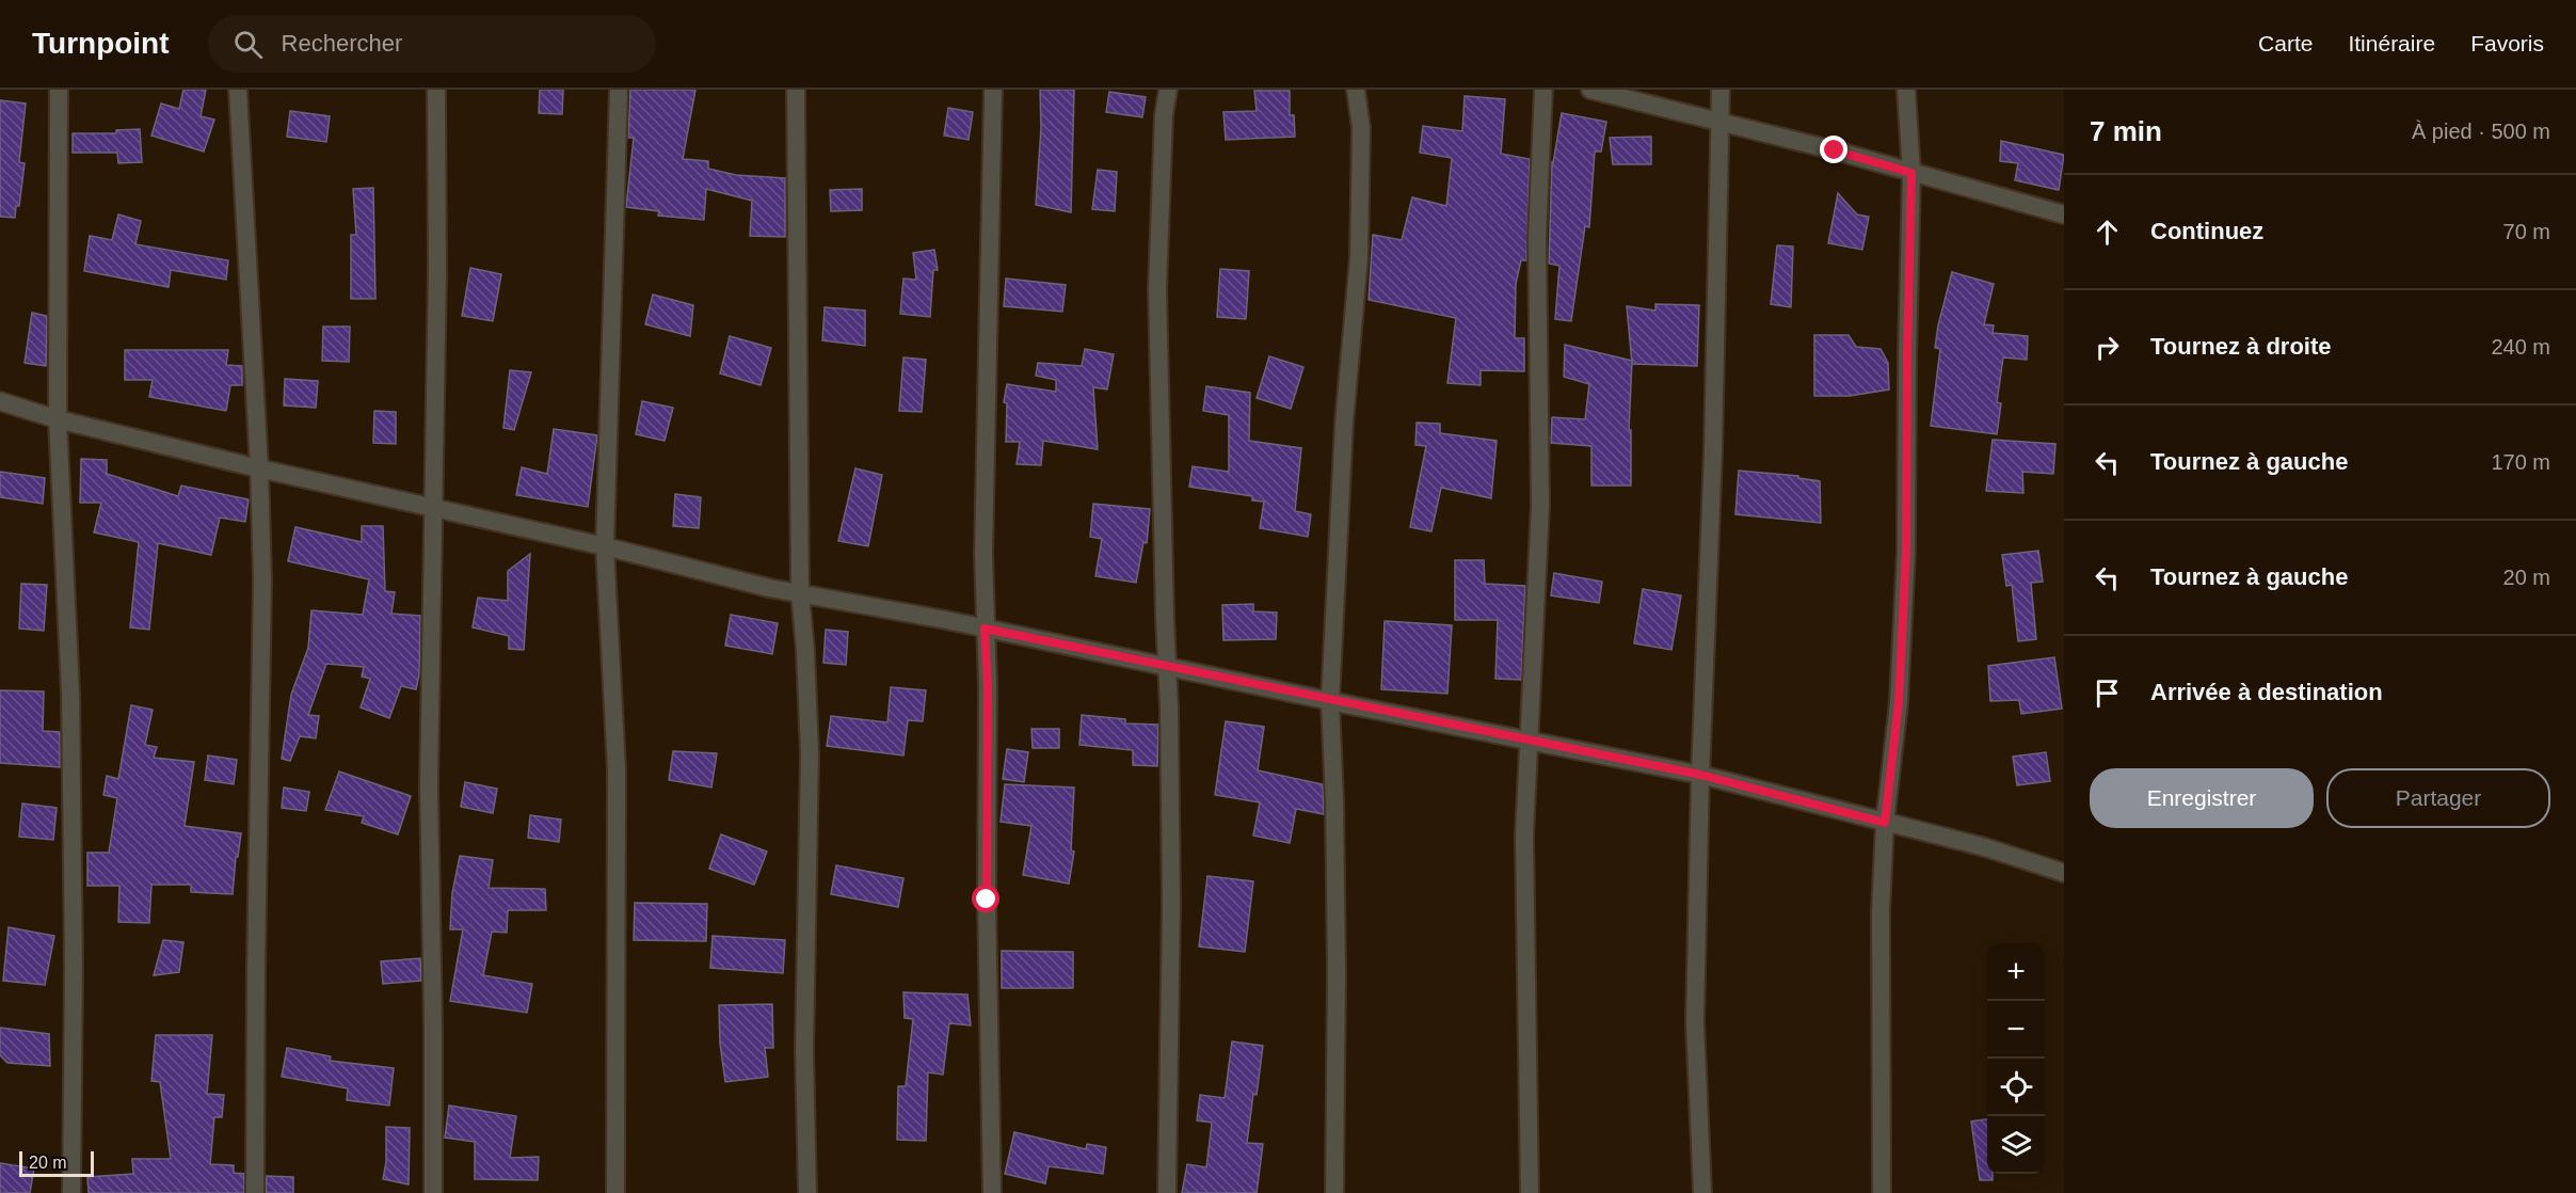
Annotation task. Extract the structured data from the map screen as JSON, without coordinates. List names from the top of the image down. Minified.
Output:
{"scale_bar":"20 m","page":{"header":"Turnpoint","search":"Rechercher","nav":["Carte","Itinéraire","Favoris"],"heading":["7 min","À pied · 500 m"],"list":[["Continuez","70 m"],["Tournez à droite","240 m"],["Tournez à gauche","170 m"],["Tournez à gauche","20 m"],"Arrivée à destination"],"buttons":["Enregistrer","Partager"],"map_buttons":["+","−"],"scale":"20 m"}}
